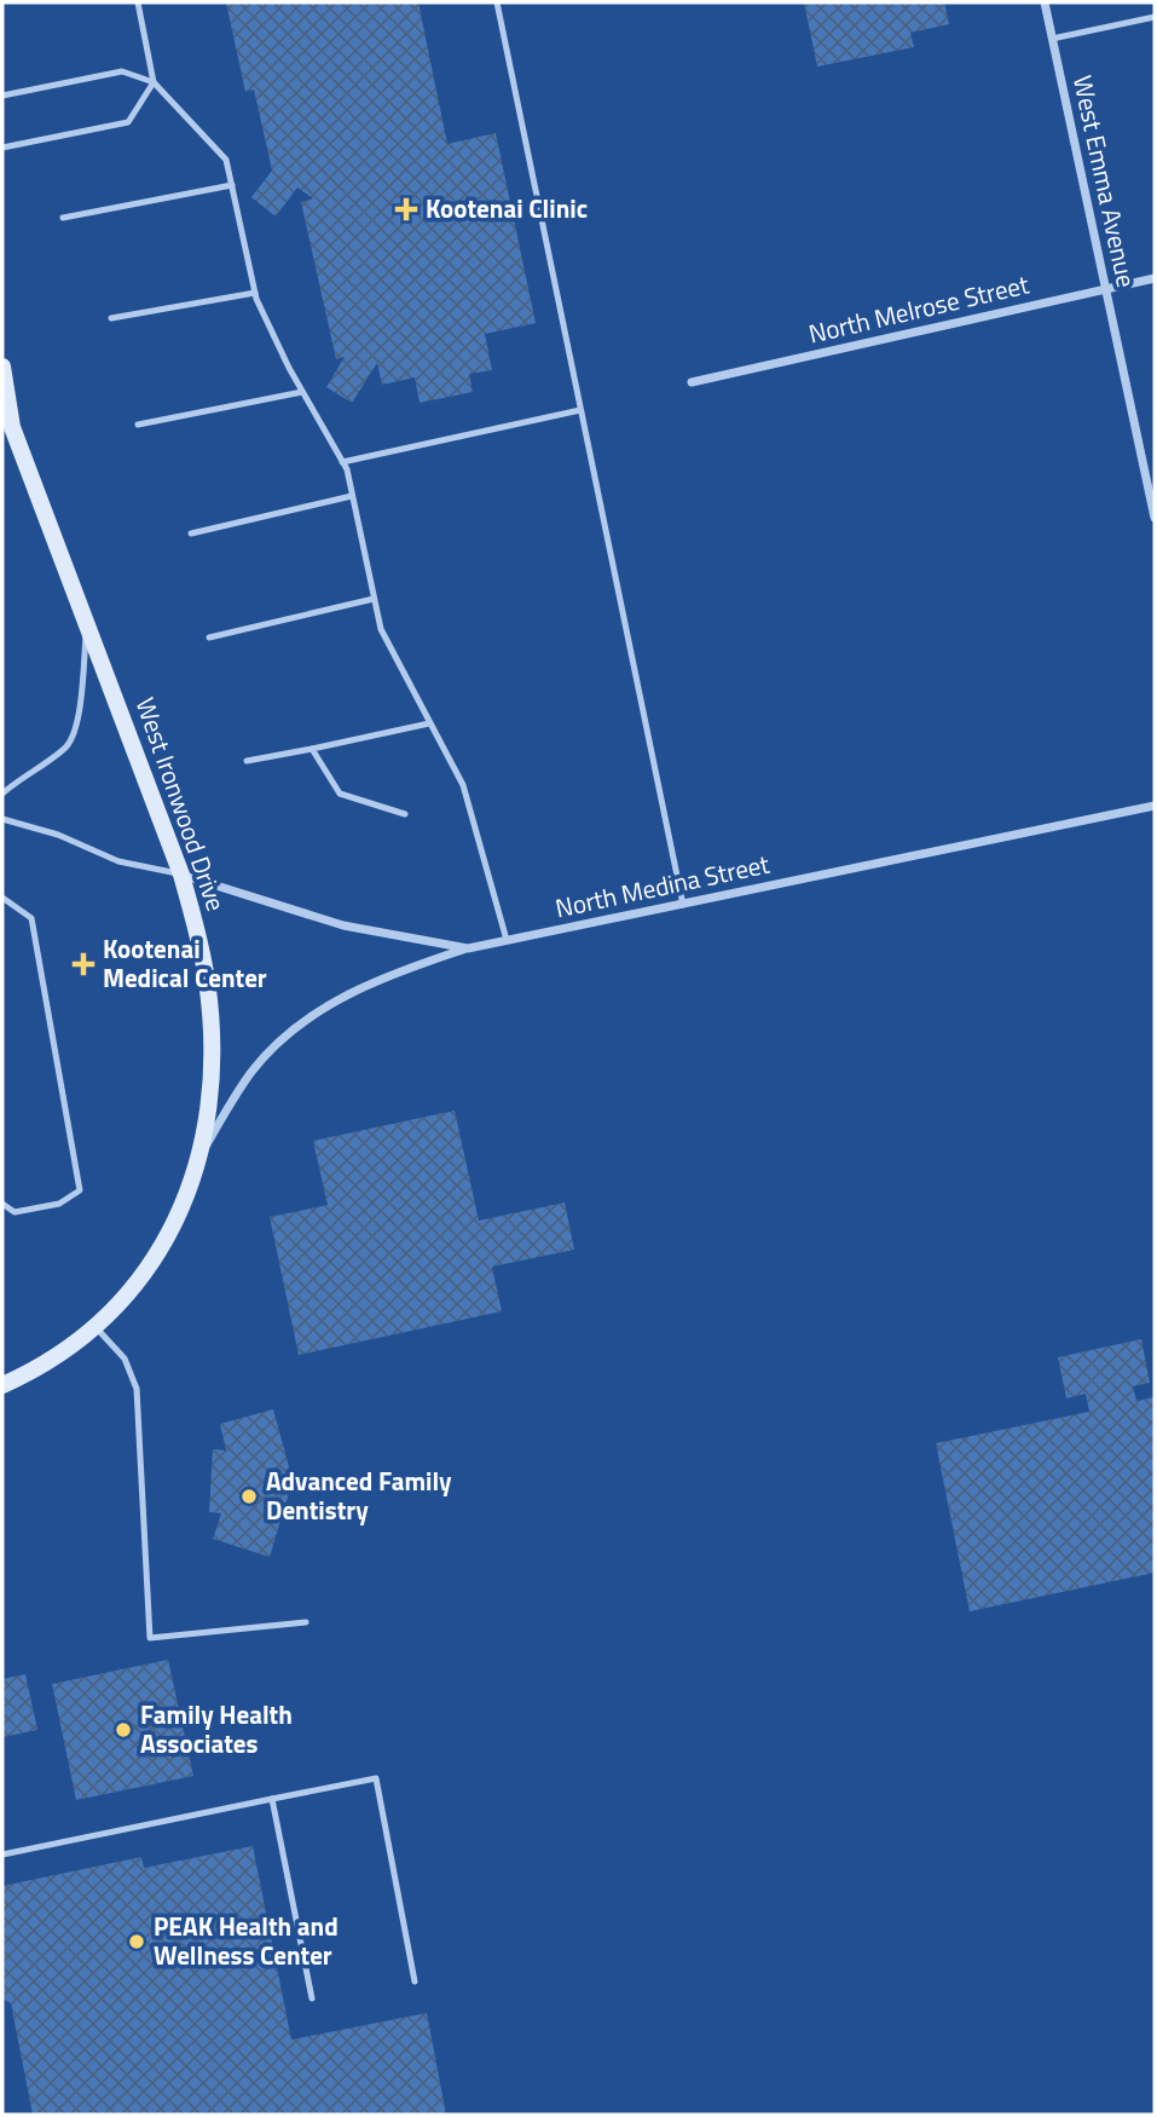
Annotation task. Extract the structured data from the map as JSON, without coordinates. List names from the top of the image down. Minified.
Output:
{"streets":{"street":["West Emma Avenue","North Melrose Street","West Ironwood Drive","North Medina Street"]},"crossings":[["West Emma Avenue","North Melrose Street"],["West Ironwood Drive","North Medina Street"]],"places":{"health":["Kootenai Clinic","Kootenai Medical Center"],"other":["Advanced Family Dentistry","Family Health Associates","PEAK Health and Wellness Center"]}}
